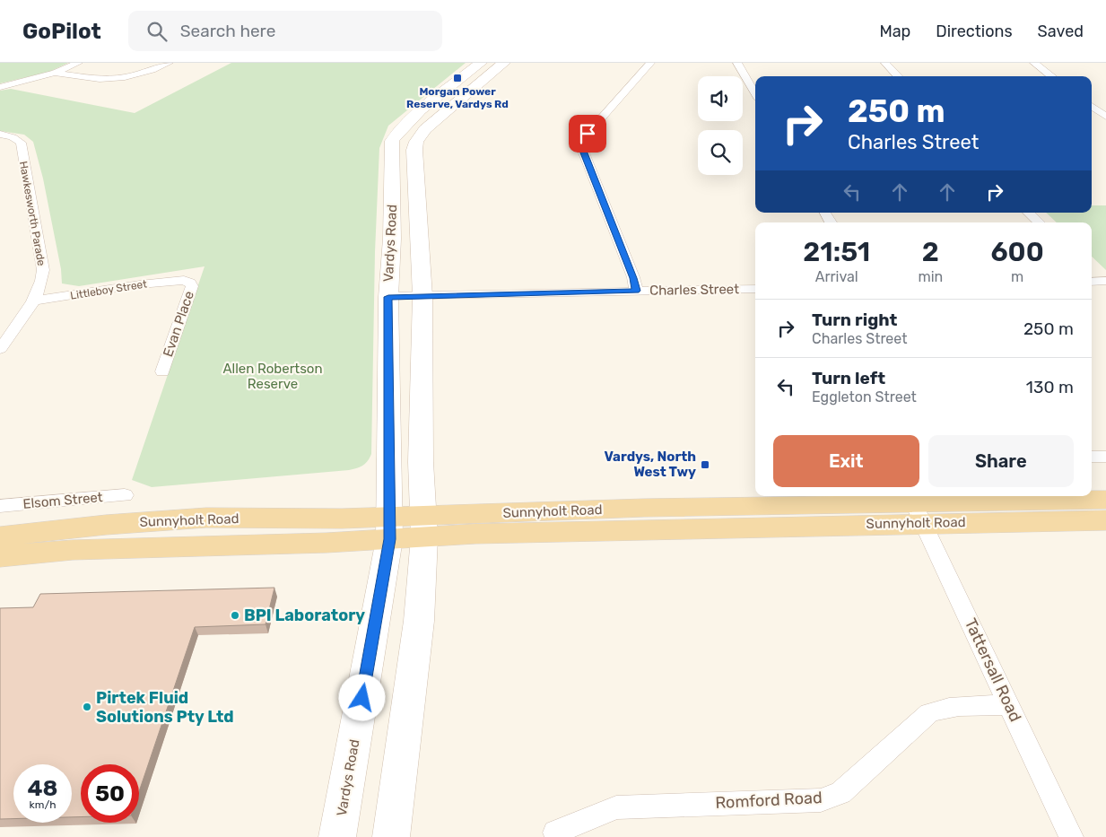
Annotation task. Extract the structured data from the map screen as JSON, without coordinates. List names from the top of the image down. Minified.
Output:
{"streets":{"main road":["Vardys Road","Sunnyholt Road"],"street":["Hawkesworth Parade","Littleboy Street","Charles Street","Evan Place","Elsom Street","Tattersall Road","Romford Road"]},"crossings":[["Hawkesworth Parade","Littleboy Street"],["Vardys Road","Charles Street"],["Vardys Road","Sunnyholt Road"],["Littleboy Street","Evan Place"],["Sunnyholt Road","Tattersall Road"],["Tattersall Road","Romford Road"]],"parks":["Allen Robertson Reserve"],"places":{"transit":["Morgan Power Reserve, Vardys Rd","Vardys, North West Twy"],"other":["BPI Laboratory","Pirtek Fluid Solutions Pty Ltd"]},"page":{"header":"GoPilot","search":"Search here","nav":["Map","Directions","Saved"],"turn":["250 m","Charles Street"],"eta":["21:51","Arrival","2","min","600","m"],"list":[{"name":"Turn right","note":"Charles Street","value":"250 m"},{"name":"Turn left","note":"Eggleton Street","value":"130 m"}],"buttons":["Exit","Share"],"speed":"48 km/h","limit":"50"}}
